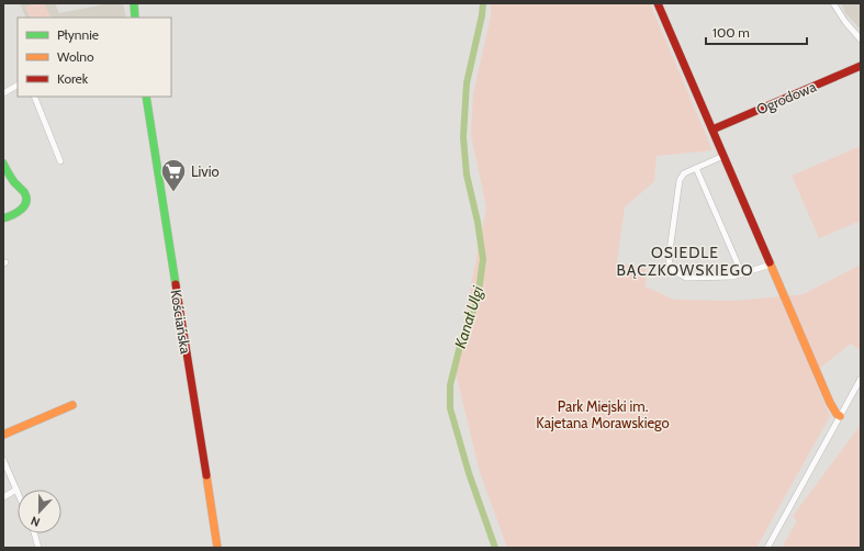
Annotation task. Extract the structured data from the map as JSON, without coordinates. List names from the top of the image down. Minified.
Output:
{"streets":{"street":["Ogrodowa","Kościańska"]},"districts":["OSIEDLE BĄCZKOWSKIEGO"],"water":["Kanał Ulgi"],"parks":["Park Miejski im. Kajetana Morawskiego"],"places":{"supermarket":["Livio"]},"legend":["Płynnie","Wolno","Korek"],"scale_bar":"100 m","north":"bottom"}
